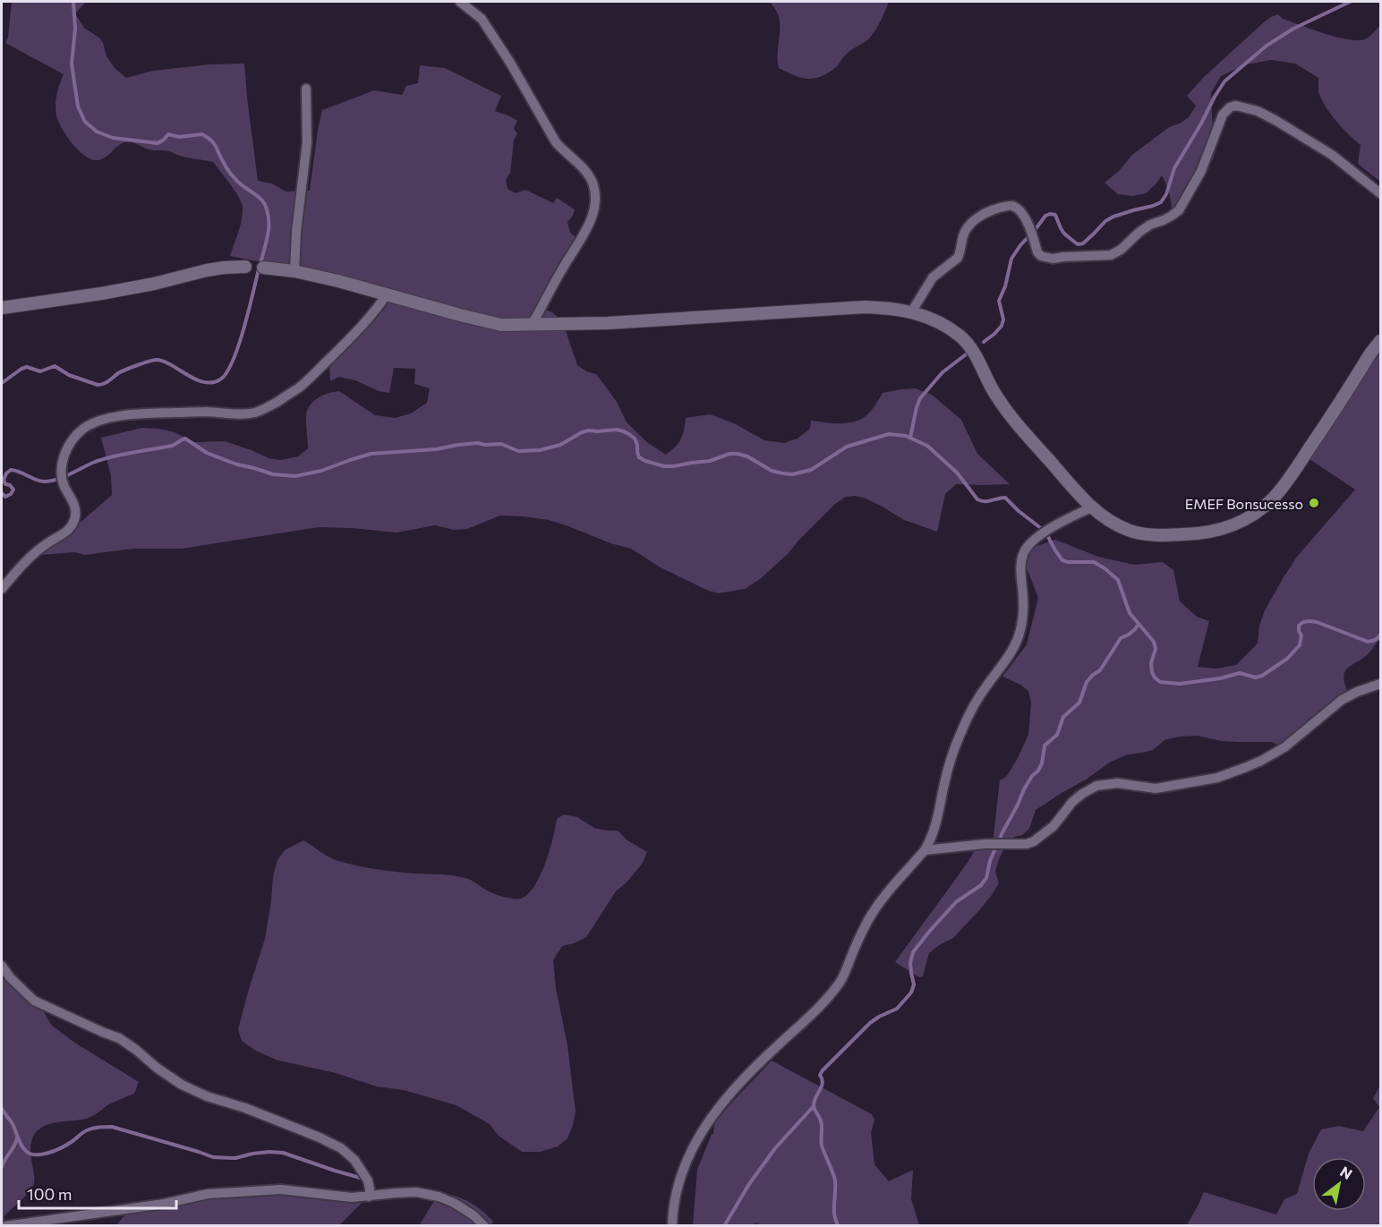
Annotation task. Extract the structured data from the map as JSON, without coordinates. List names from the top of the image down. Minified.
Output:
{"places":["EMEF Bonsucesso"],"scale_bar":"100 m","north":"top right"}
